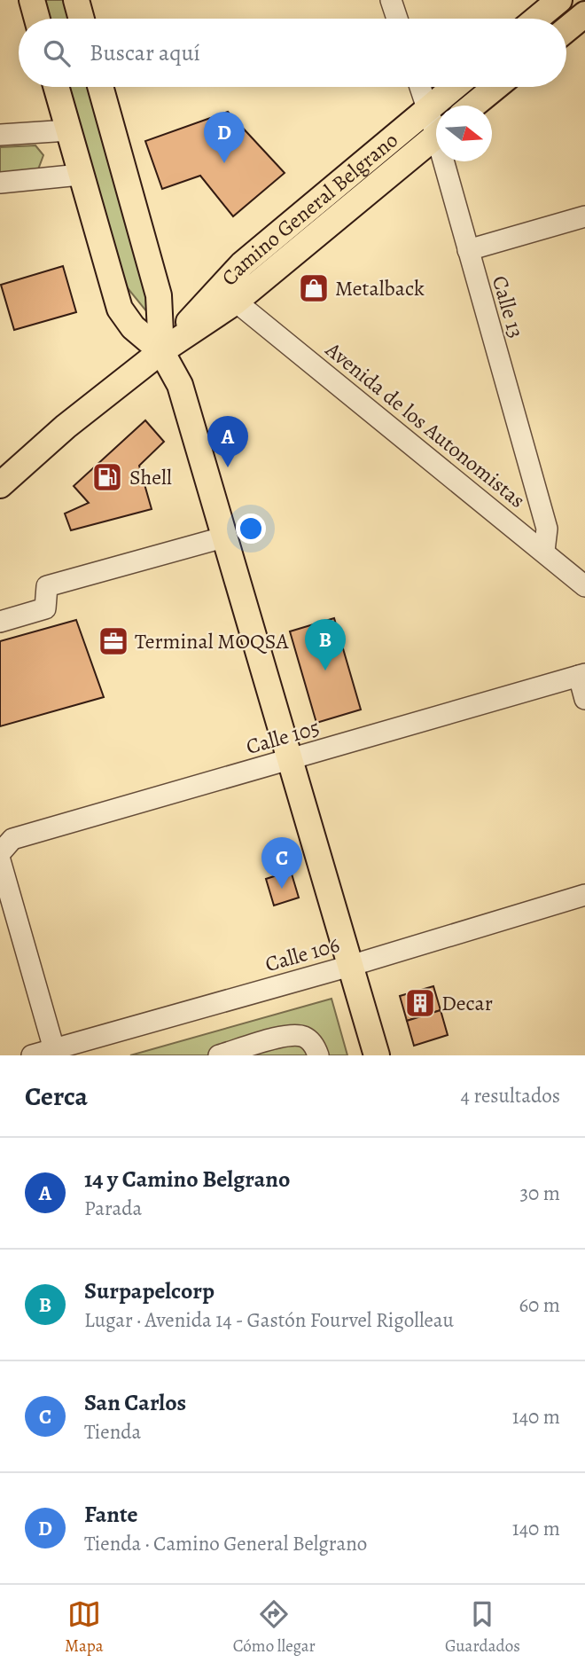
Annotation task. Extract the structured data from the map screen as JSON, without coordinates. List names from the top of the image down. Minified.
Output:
{"streets":{"main road":["Camino General Belgrano"],"street":["Calle 13","Avenida de los Autonomistas","Calle 105","Calle 106"]},"crossings":[["Camino General Belgrano","Calle 13"],["Camino General Belgrano","Avenida de los Autonomistas"],["Calle 13","Avenida de los Autonomistas"]],"places":{"shop":["Metalback"],"fuel station":["Shell"],"office":["Terminal MOQSA"],"building":["Decar"]},"north":"right","page":{"search":"Buscar aquí","pins":["D","A","B","C"],"heading":["Cerca","4 resultados"],"list":[{"mark":"A","name":"14 y Camino Belgrano","note":"Parada","value":"30 m"},{"mark":"B","name":"Surpapelcorp","note":"Lugar · Avenida 14 - Gastón Fourvel Rigolleau","value":"60 m"},{"mark":"C","name":"San Carlos","note":"Tienda","value":"140 m"},{"mark":"D","name":"Fante","note":"Tienda · Camino General Belgrano","value":"140 m"}],"nav":["Mapa","Cómo llegar","Guardados"]}}
